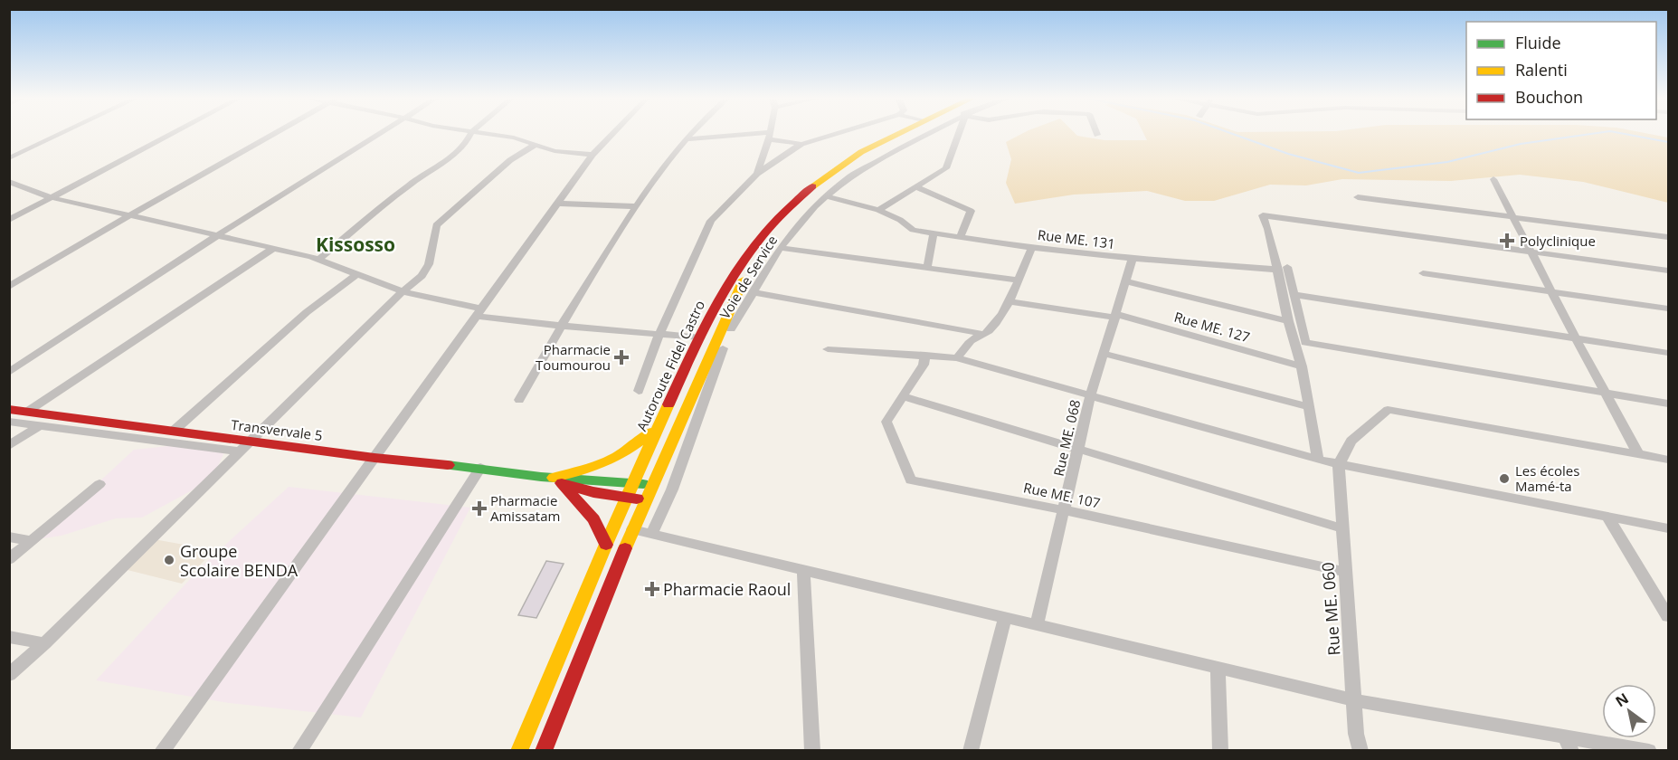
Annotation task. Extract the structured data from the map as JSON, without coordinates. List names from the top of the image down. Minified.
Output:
{"streets":{"main road":["Autoroute Fidel Castro","Transvervale 5"],"street":["Rue ME. 131","Voie de Service","Rue ME. 127","Rue ME. 068","Rue ME. 107","Rue ME. 060"]},"crossings":[["Rue ME. 131","Voie de Service"],["Rue ME. 131","Rue ME. 068"],["Rue ME. 127","Rue ME. 068"],["Autoroute Fidel Castro","Transvervale 5"],["Rue ME. 068","Rue ME. 107"],["Rue ME. 107","Rue ME. 060"]],"districts":["Kissosso"],"places":{"health":["Polyclinique","Pharmacie Toumourou","Pharmacie Amissatam","Pharmacie Raoul"],"other":["Les écoles Mamé-ta","Groupe Scolaire BENDA"]},"legend":["Fluide","Ralenti","Bouchon"],"north":"top left"}
